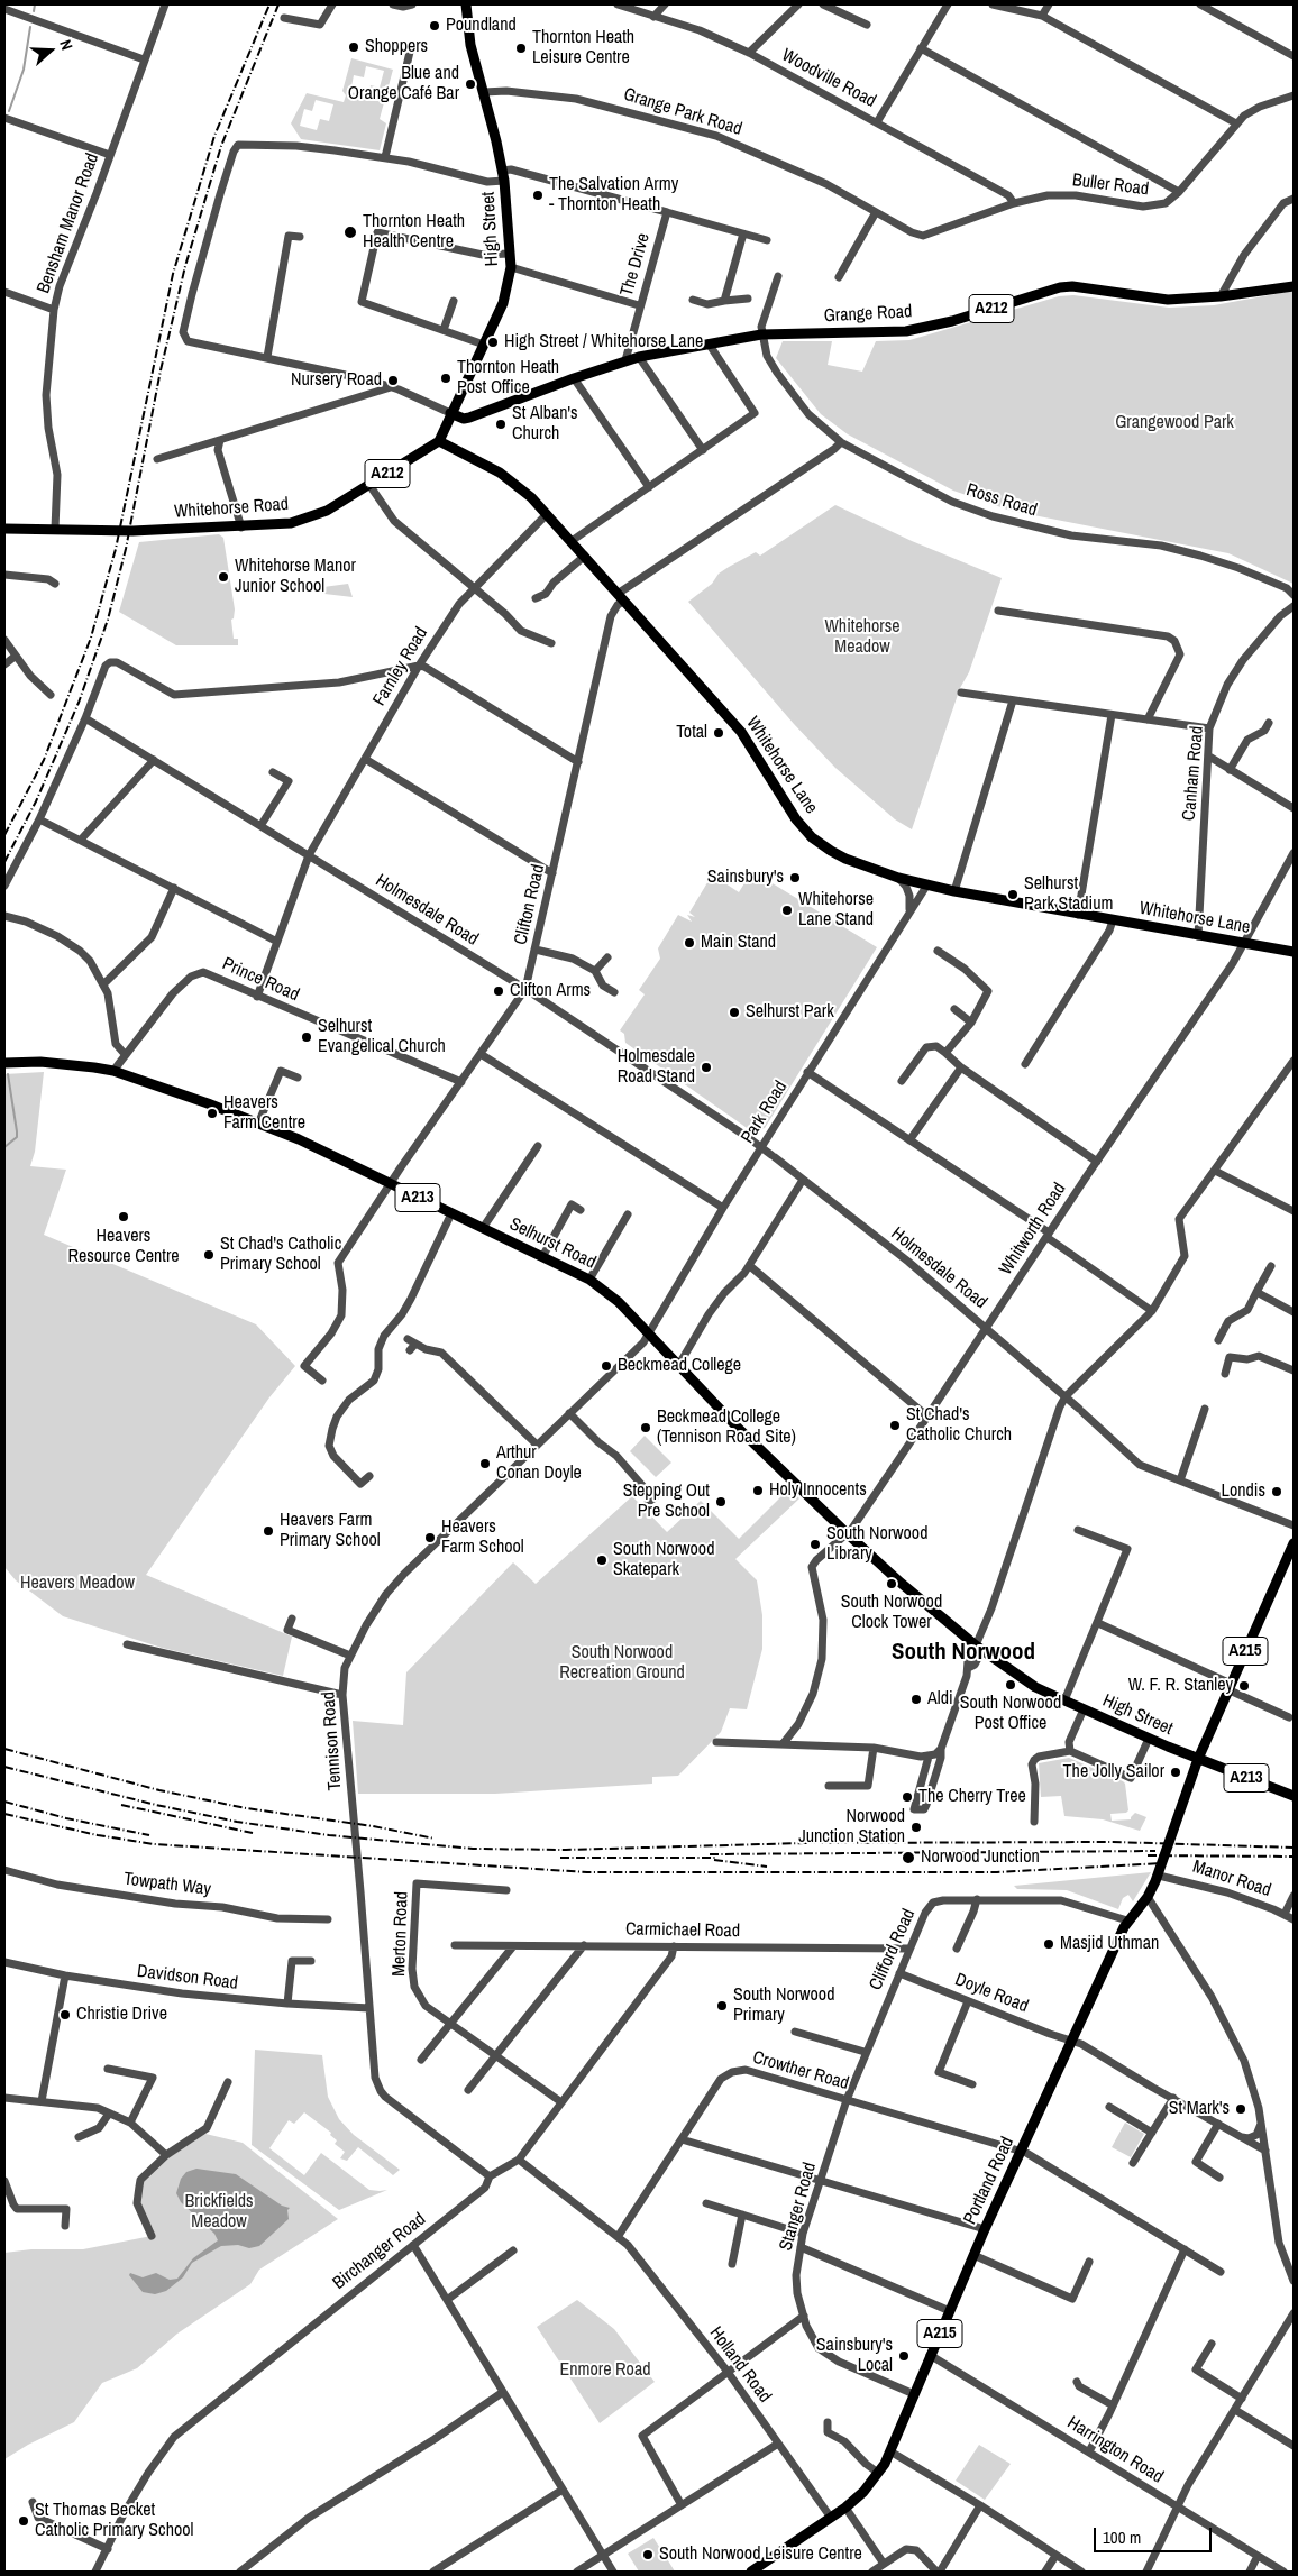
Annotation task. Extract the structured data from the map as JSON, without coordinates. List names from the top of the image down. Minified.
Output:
{"streets":{"main road":["High Street","A212","Grange Road","Whitehorse Road","Whitehorse Lane","A213","Selhurst Road","A215","Portland Road"],"street":["Woodville Road","Grange Park Road","Buller Road","Bensham Manor Road","The Drive","Ross Road","Farnley Road","Canham Road","Clifton Road","Holmesdale Road","Prince Road","Park Road","Whitworth Road","Tennison Road","Manor Road","Towpath Way","Carmichael Road","Merton Road","Clifford Road","Davidson Road","Doyle Road","Crowther Road","Stanger Road","Birchanger Road","Holland Road","Harrington Road"]},"crossings":[["Woodville Road","Buller Road"],["Grange Park Road","Buller Road"],["Grange Park Road","High Street"],["Bensham Manor Road","Whitehorse Road"],["High Street","The Drive"],["High Street","Grange Road"],["High Street","Whitehorse Road"],["High Street","Whitehorse Lane"],["High Street","Selhurst Road"],["High Street","A215"],["High Street","Portland Road"],["The Drive","Grange Road"],["Grange Road","Ross Road"],["Whitehorse Road","Whitehorse Lane"],["Farnley Road","Whitehorse Lane"],["Farnley Road","Holmesdale Road"],["Farnley Road","Prince Road"],["Whitehorse Lane","Canham Road"],["Whitehorse Lane","Clifton Road"],["Whitehorse Lane","Park Road"],["Whitehorse Lane","Whitworth Road"],["Clifton Road","Holmesdale Road"],["Clifton Road","Prince Road"],["Clifton Road","Selhurst Road"],["Holmesdale Road","Park Road"],["Holmesdale Road","Whitworth Road"],["Prince Road","Selhurst Road"],["Park Road","Selhurst Road"],["Park Road","Tennison Road"],["Whitworth Road","Selhurst Road"],["Selhurst Road","Tennison Road"],["A215","Portland Road"],["Tennison Road","Davidson Road"],["Tennison Road","Birchanger Road"],["Manor Road","Portland Road"],["Carmichael Road","Clifford Road"],["Carmichael Road","Birchanger Road"],["Merton Road","Birchanger Road"],["Clifford Road","Doyle Road"],["Clifford Road","Crowther Road"],["Clifford Road","Portland Road"],["Clifford Road","Stanger Road"],["Doyle Road","Portland Road"],["Crowther Road","Portland Road"],["Crowther Road","Stanger Road"],["Crowther Road","Holland Road"],["Portland Road","Stanger Road"],["Portland Road","Holland Road"],["Portland Road","Harrington Road"],["Birchanger Road","Holland Road"]],"districts":["South Norwood"],"parks":["Grangewood Park","Whitehorse Meadow","Heavers Meadow","South Norwood Recreation Ground","Brickfields Meadow","Enmore Road"],"places":["Poundland","Shoppers","Thornton Heath Leisure Centre","Blue and Orange Café Bar","The Salvation Army - Thornton Heath","Thornton Heath Health Centre","High Street / Whitehorse Lane","Thornton Heath Post Office","Nursery Road","St Alban's Church","Whitehorse Manor Junior School","Total","Sainsbury's","Selhurst Park Stadium","Whitehorse Lane Stand","Main Stand","Clifton Arms","Selhurst Park","Selhurst Evangelical Church","Holmesdale Road Stand","Heavers Farm Centre","Heavers Resource Centre","St Chad's Catholic Primary School","Beckmead College","St Chad's Catholic Church","Beckmead College (Tennison Road Site)","Arthur Conan Doyle","Holy Innocents","Londis","Stepping Out Pre School","Heavers Farm Primary School","Heavers Farm School","South Norwood Library","South Norwood Skatepark","South Norwood Clock Tower","South Norwood Post Office","W. F. R. Stanley","Aldi","The Jolly Sailor","The Cherry Tree","Norwood Junction Station","Norwood Junction","Masjid Uthman","South Norwood Primary","Christie Drive","St Mark's","Sainsbury's Local","St Thomas Becket Catholic Primary School","South Norwood Leisure Centre"],"scale_bar":"100 m","north":"right"}
